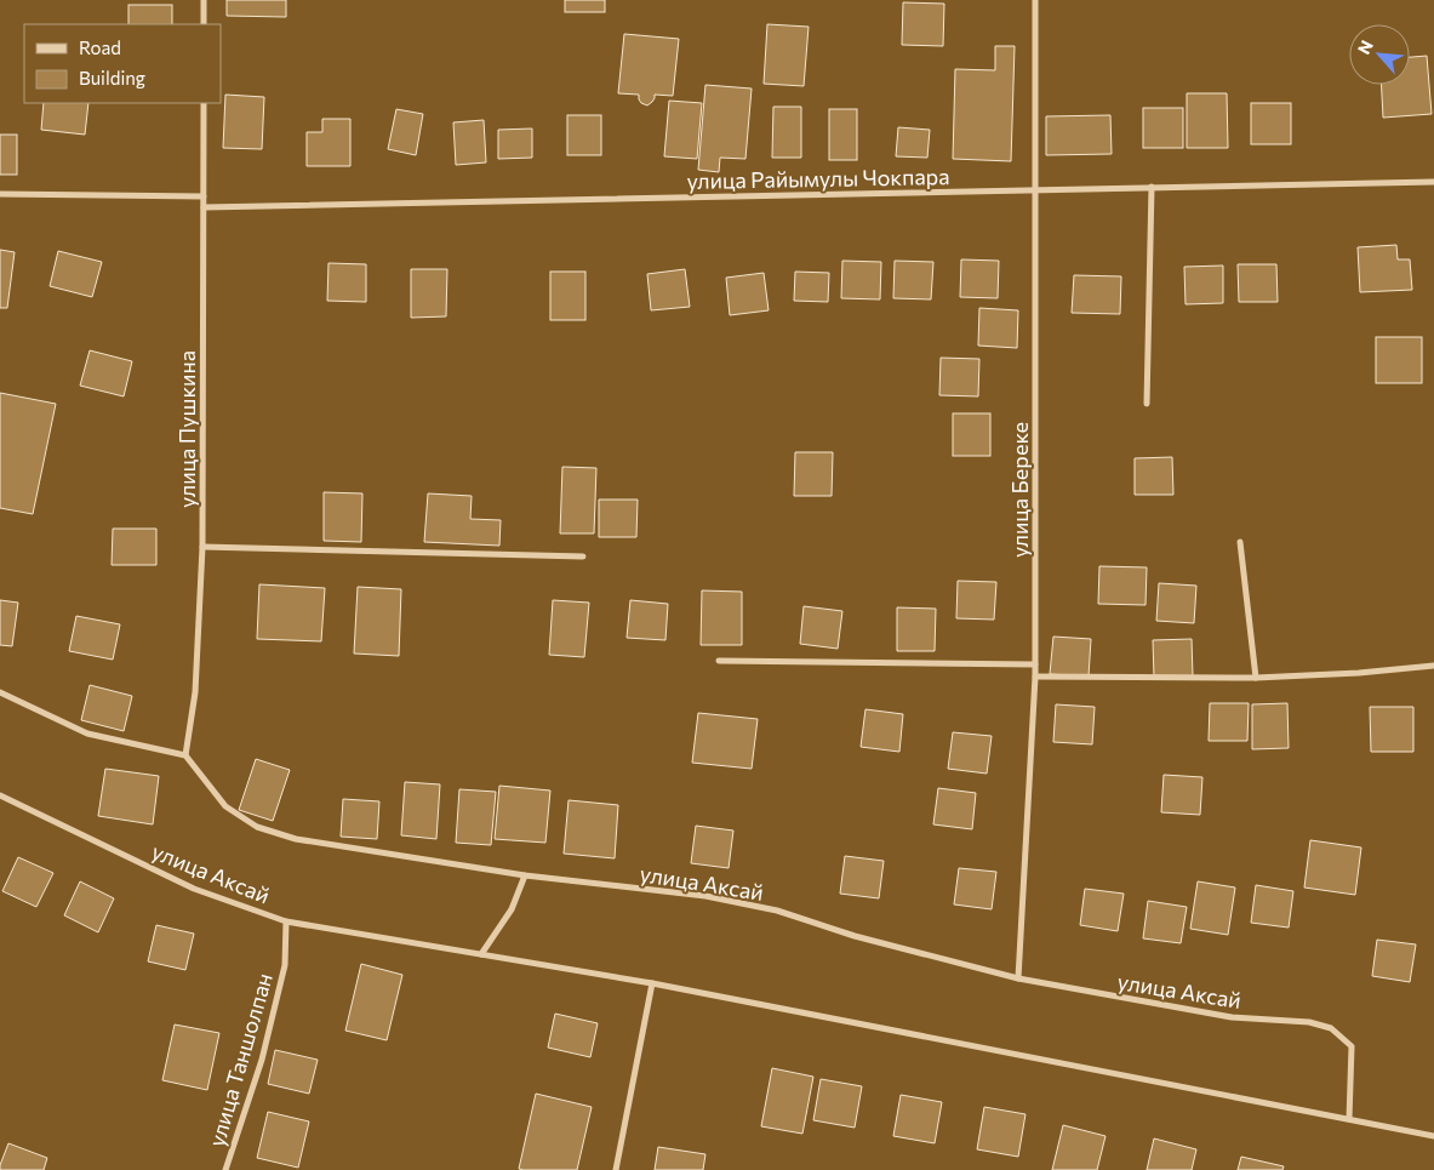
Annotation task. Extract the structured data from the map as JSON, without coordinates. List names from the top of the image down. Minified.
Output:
{"streets":{"street":["улица Райымулы Чокпара","улица Пушкина","улица Береке","улица Аксай","улица Таншолпан"]},"crossings":[["улица Райымулы Чокпара","улица Пушкина"],["улица Райымулы Чокпара","улица Береке"],["улица Пушкина","улица Аксай"],["улица Береке","улица Аксай"],["улица Аксай","улица Таншолпан"]],"legend":["Road","Building"],"north":"top left"}
